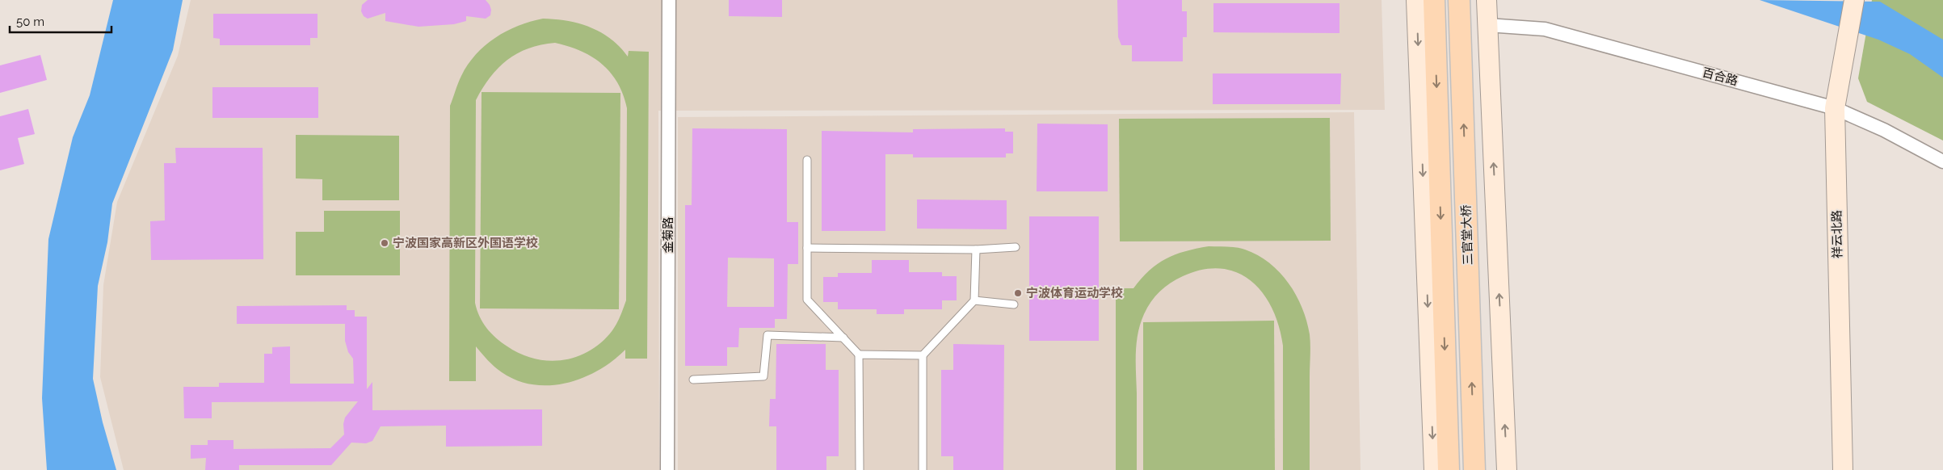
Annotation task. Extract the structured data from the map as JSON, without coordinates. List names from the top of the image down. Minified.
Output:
{"streets":{"main road":["三官堂大桥"],"street":["百合路","祥云北路","金菊路"]},"crossings":[["百合路","祥云北路"]],"places":["宁波国家高新区外国语学校","宁波体育运动学校"],"scale_bar":"50 m"}
